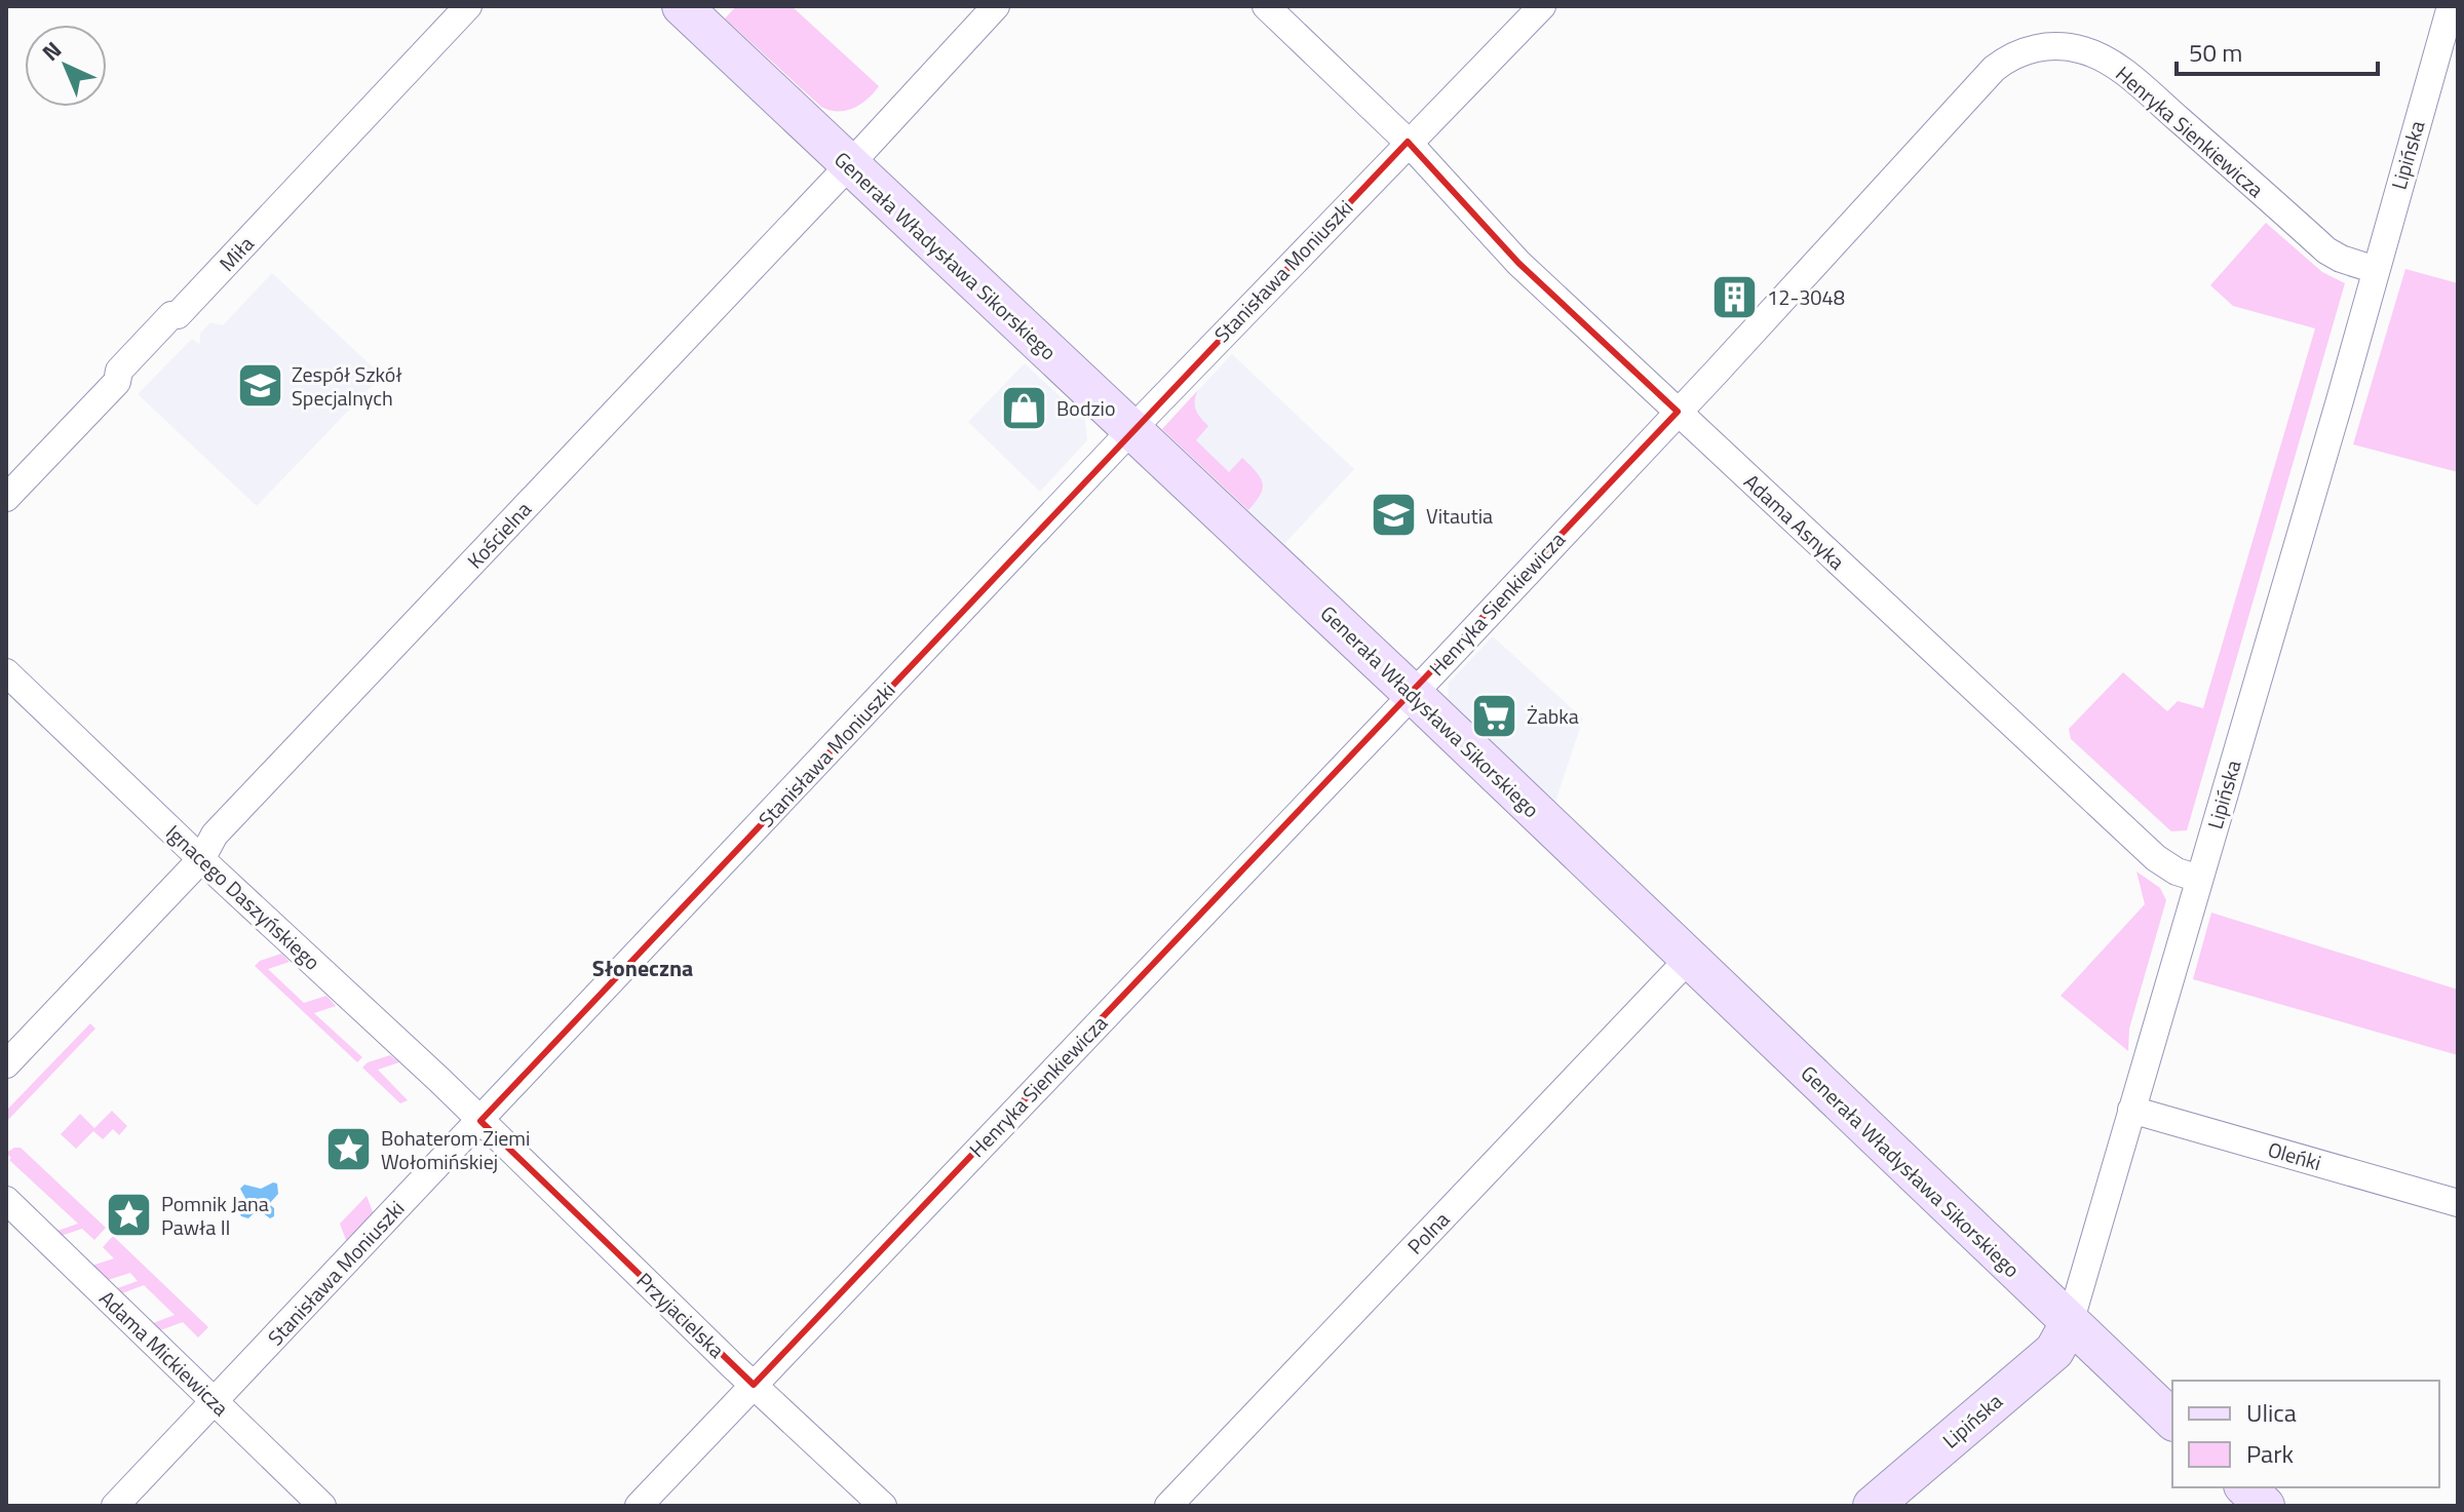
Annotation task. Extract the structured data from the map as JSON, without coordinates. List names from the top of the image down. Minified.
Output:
{"streets":{"street":["Henryka Sienkiewicza","Lipińska","Miła","Generała Władysława Sikorskiego","Stanisława Moniuszki","Adama Asnyka","Kościelna","Ignacego Daszyńskiego","Oleńki","Polna","Przyjacielska","Adama Mickiewicza"]},"crossings":[["Henryka Sienkiewicza","Lipińska"],["Henryka Sienkiewicza","Generała Władysława Sikorskiego"],["Henryka Sienkiewicza","Adama Asnyka"],["Henryka Sienkiewicza","Przyjacielska"],["Lipińska","Generała Władysława Sikorskiego"],["Lipińska","Adama Asnyka"],["Lipińska","Oleńki"],["Generała Władysława Sikorskiego","Stanisława Moniuszki"],["Generała Władysława Sikorskiego","Kościelna"],["Generała Władysława Sikorskiego","Polna"],["Stanisława Moniuszki","Adama Asnyka"],["Stanisława Moniuszki","Ignacego Daszyńskiego"],["Stanisława Moniuszki","Przyjacielska"],["Stanisława Moniuszki","Adama Mickiewicza"],["Kościelna","Ignacego Daszyńskiego"],["Ignacego Daszyńskiego","Przyjacielska"]],"districts":["Słoneczna"],"places":{"building":["12-3048"],"school or university":["Zespół Szkół Specjalnych","Vitautia"],"shop":["Bodzio"],"supermarket":["Żabka"],"place":["Bohaterom Ziemi Wołomińskiej","Pomnik Jana Pawła II"]},"legend":["Ulica","Park"],"scale_bar":"50 m","north":"top left"}
